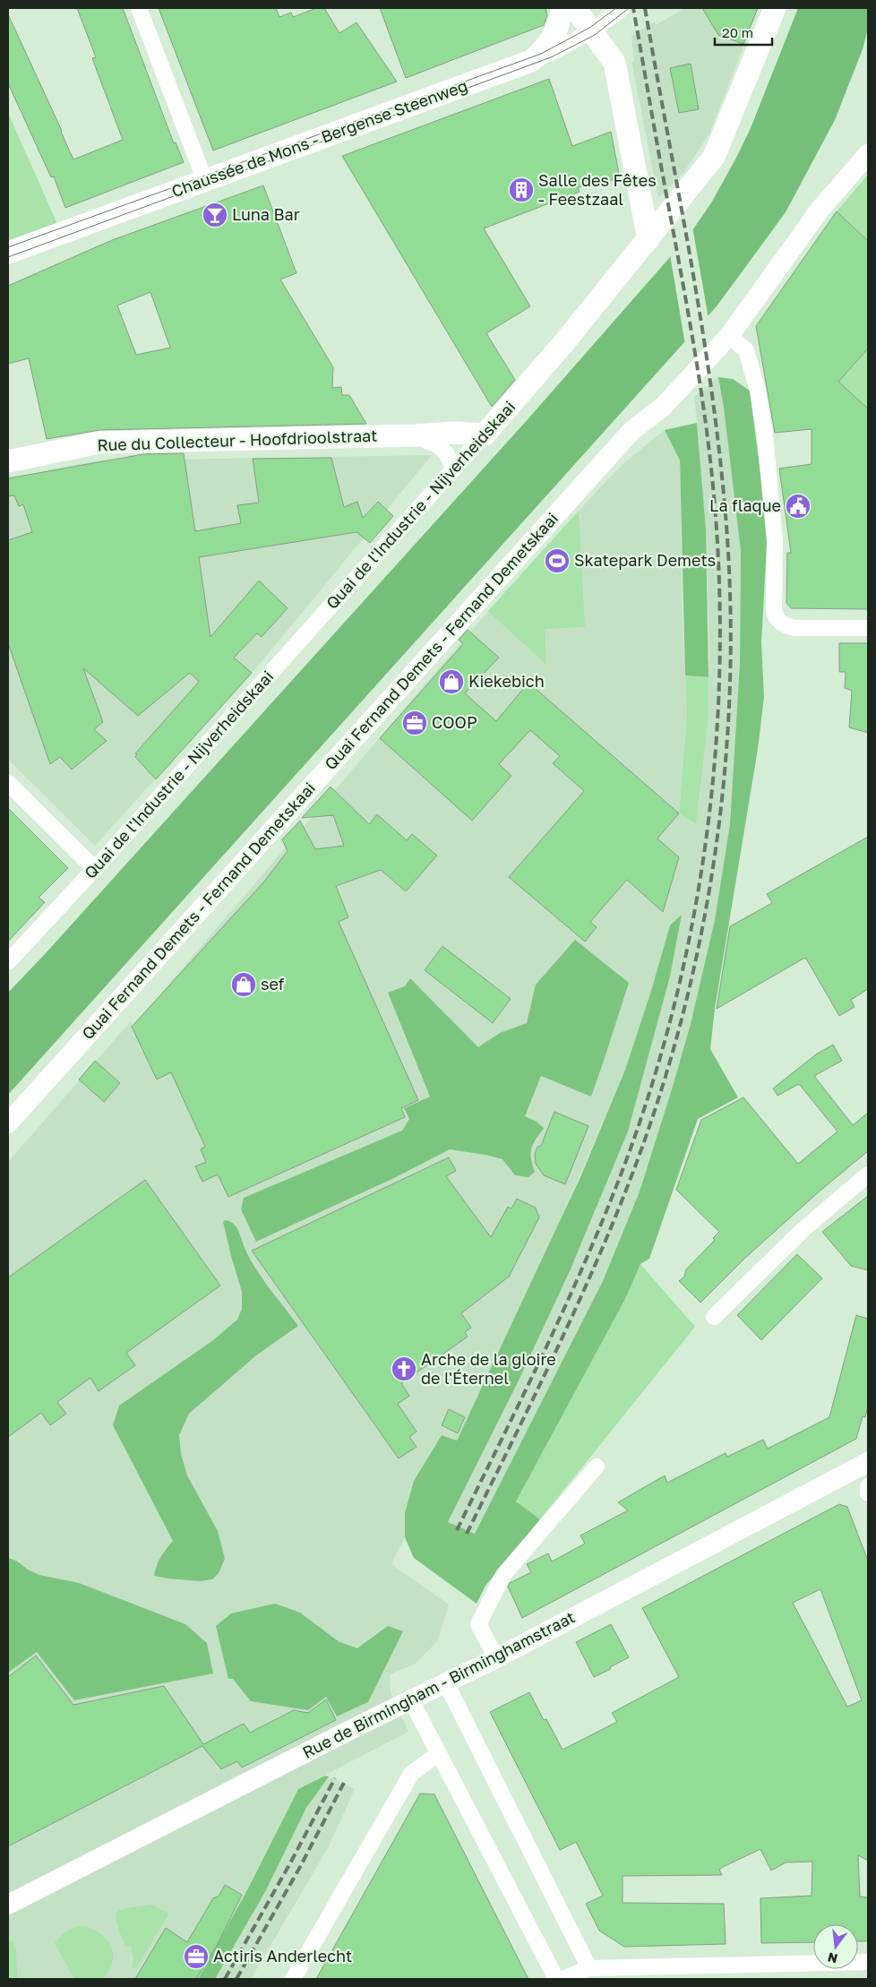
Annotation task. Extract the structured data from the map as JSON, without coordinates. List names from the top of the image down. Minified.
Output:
{"streets":{"main road":["Chaussée de Mons - Bergense Steenweg","Rue du Collecteur - Hoofdrioolstraat","Quai de l'Industrie - Nijverheidskaai"],"street":["Quai Fernand Demets - Fernand Demetskaai","Rue de Birmingham - Birminghamstraat"]},"crossings":[["Rue du Collecteur - Hoofdrioolstraat","Quai de l'Industrie - Nijverheidskaai"]],"places":{"building":["Salle des Fêtes - Feestzaal"],"bar":["Luna Bar"],"public building":["La flaque"],"sports":["Skatepark Demets"],"shop":["Kiekebich","sef"],"office":["COOP","Actiris Anderlecht"],"church":["Arche de la gloire de l'Éternel"]},"scale_bar":"20 m","north":"bottom"}
